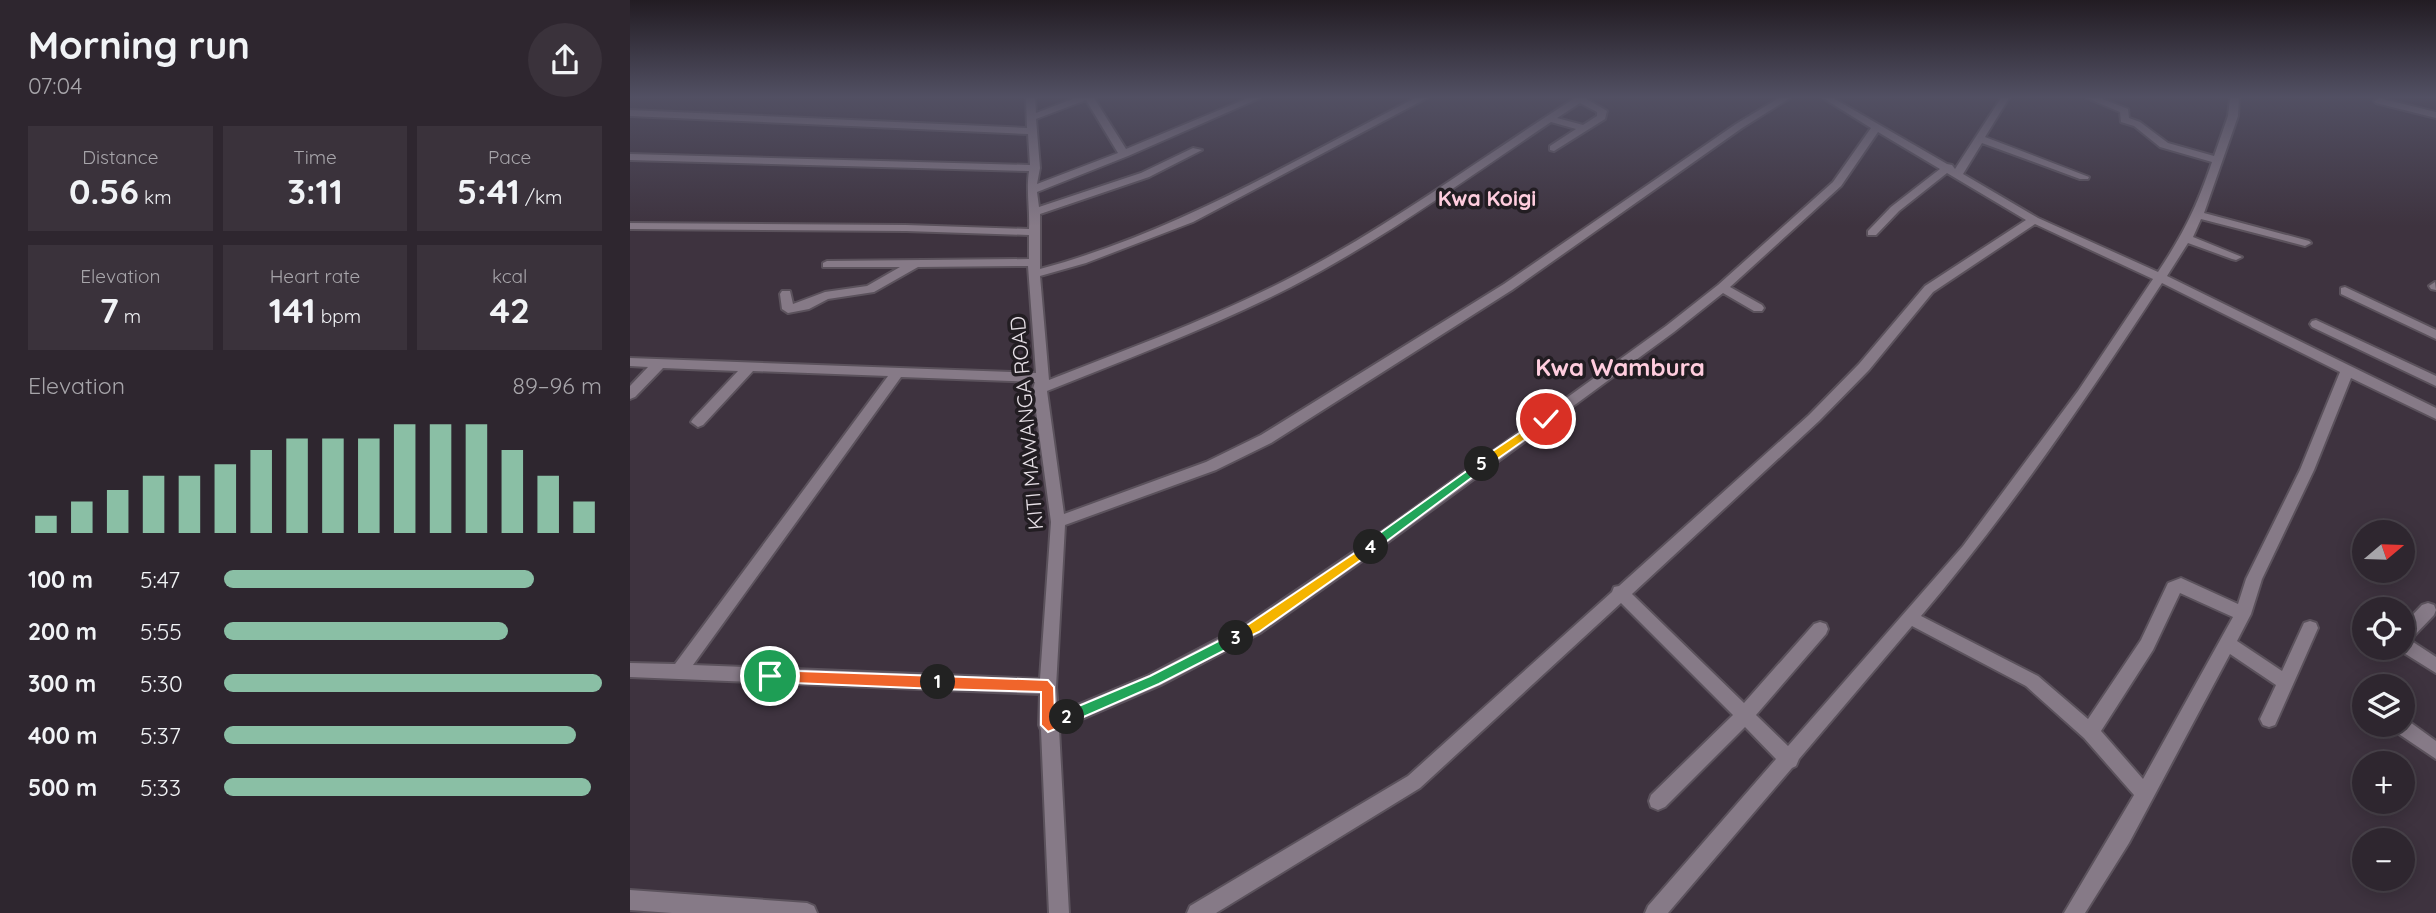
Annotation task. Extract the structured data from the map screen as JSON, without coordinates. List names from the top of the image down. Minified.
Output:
{"streets":{"street":["KITI MAWANGA ROAD"]},"districts":["Kwa Koigi","Kwa Wambura"],"north":"right","page":{"heading":["Morning run","07:04"],"stats":[["Distance","0.56 km"],["Time","3:11"],["Pace","5:41 /km"],["Elevation","7 m"],["Heart rate","141 bpm"],["kcal","42"]],"chart":["Elevation","89–96 m"],"pins":["5","4","3","1","2"],"map_buttons":["+","−"],"list":[{"name":"100 m","note":"5:47"},{"name":"200 m","note":"5:55"},{"name":"300 m","note":"5:30"},{"name":"400 m","note":"5:37"},{"name":"500 m","note":"5:33"}]}}
